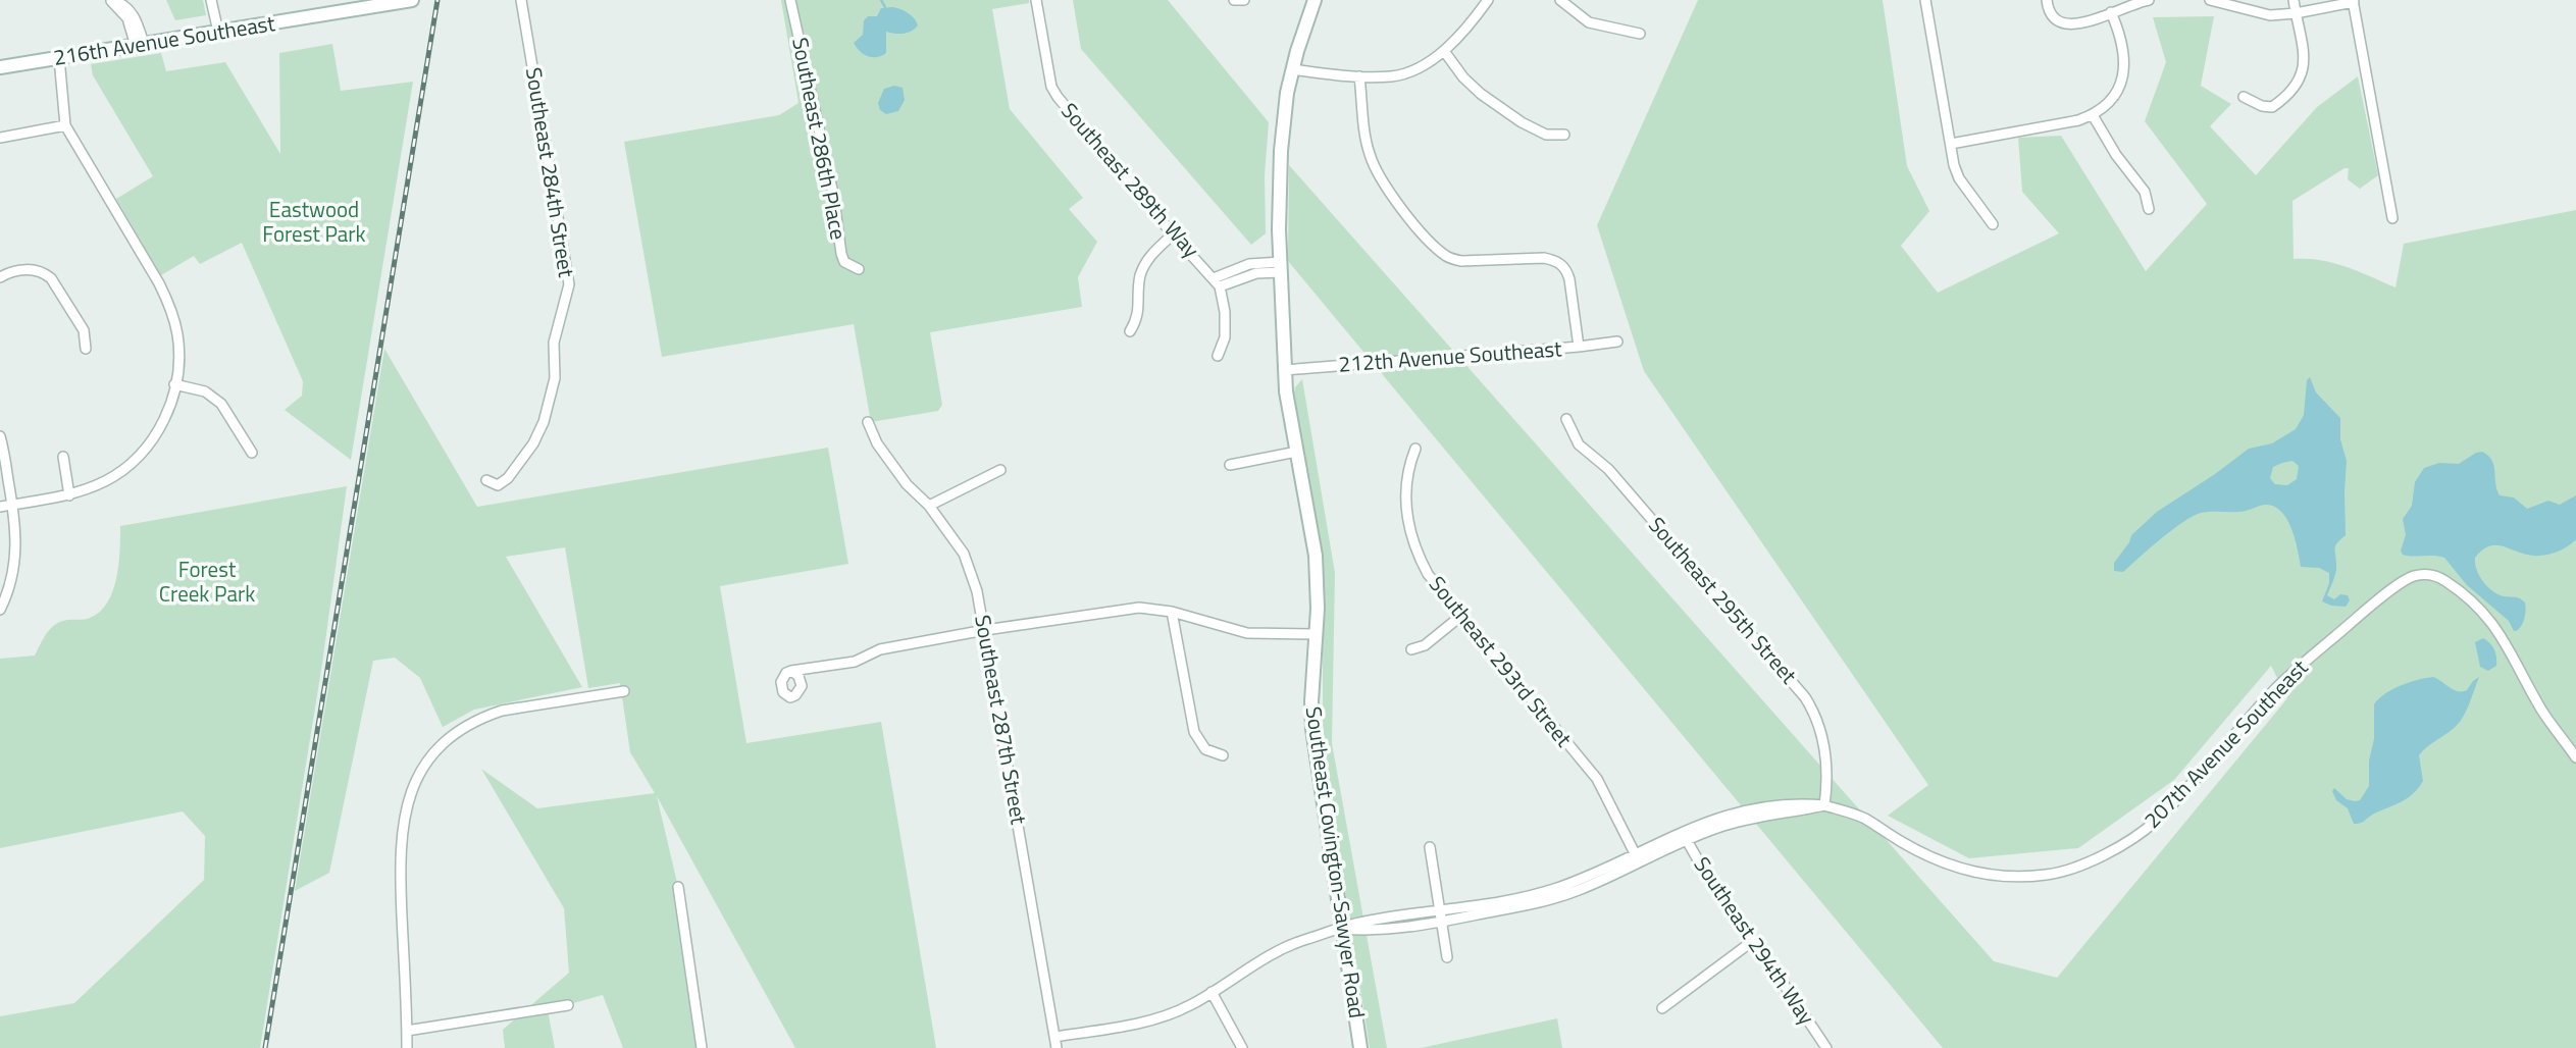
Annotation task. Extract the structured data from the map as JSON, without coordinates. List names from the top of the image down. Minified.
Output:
{"streets":{"street":["216th Avenue Southeast","Southeast 286th Place","Southeast 284th Street","Southeast 289th Way","212th Avenue Southeast","Southeast 295th Street","Southeast 293rd Street","Southeast 287th Street","207th Avenue Southeast","Southeast Covington-Sawyer Road","Southeast 294th Way"]},"crossings":[["212th Avenue Southeast","Southeast Covington-Sawyer Road"],["Southeast 295th Street","207th Avenue Southeast"],["Southeast 293rd Street","207th Avenue Southeast"],["Southeast 287th Street","207th Avenue Southeast"],["207th Avenue Southeast","Southeast Covington-Sawyer Road"],["207th Avenue Southeast","Southeast 294th Way"]],"parks":["Eastwood Forest Park","Forest Creek Park"]}
